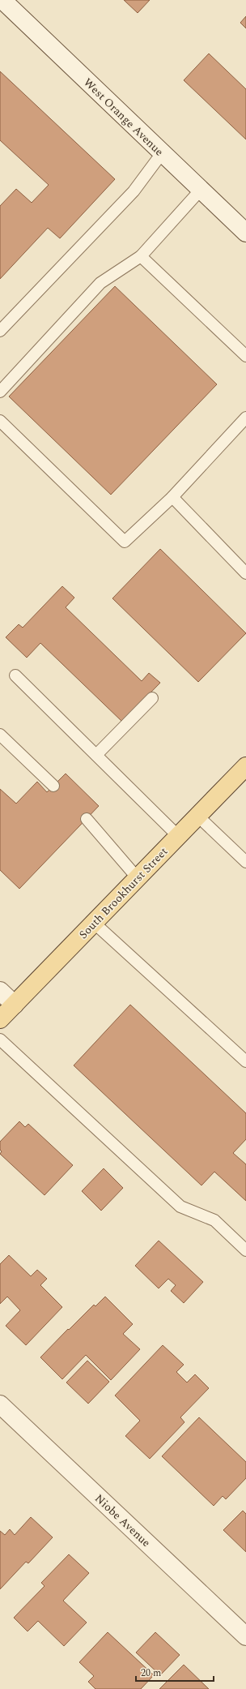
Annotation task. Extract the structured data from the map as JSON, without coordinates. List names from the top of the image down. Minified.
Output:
{"streets":{"main road":["South Brookhurst Street"],"street":["West Orange Avenue","Niobe Avenue"]},"scale_bar":"20 m"}
